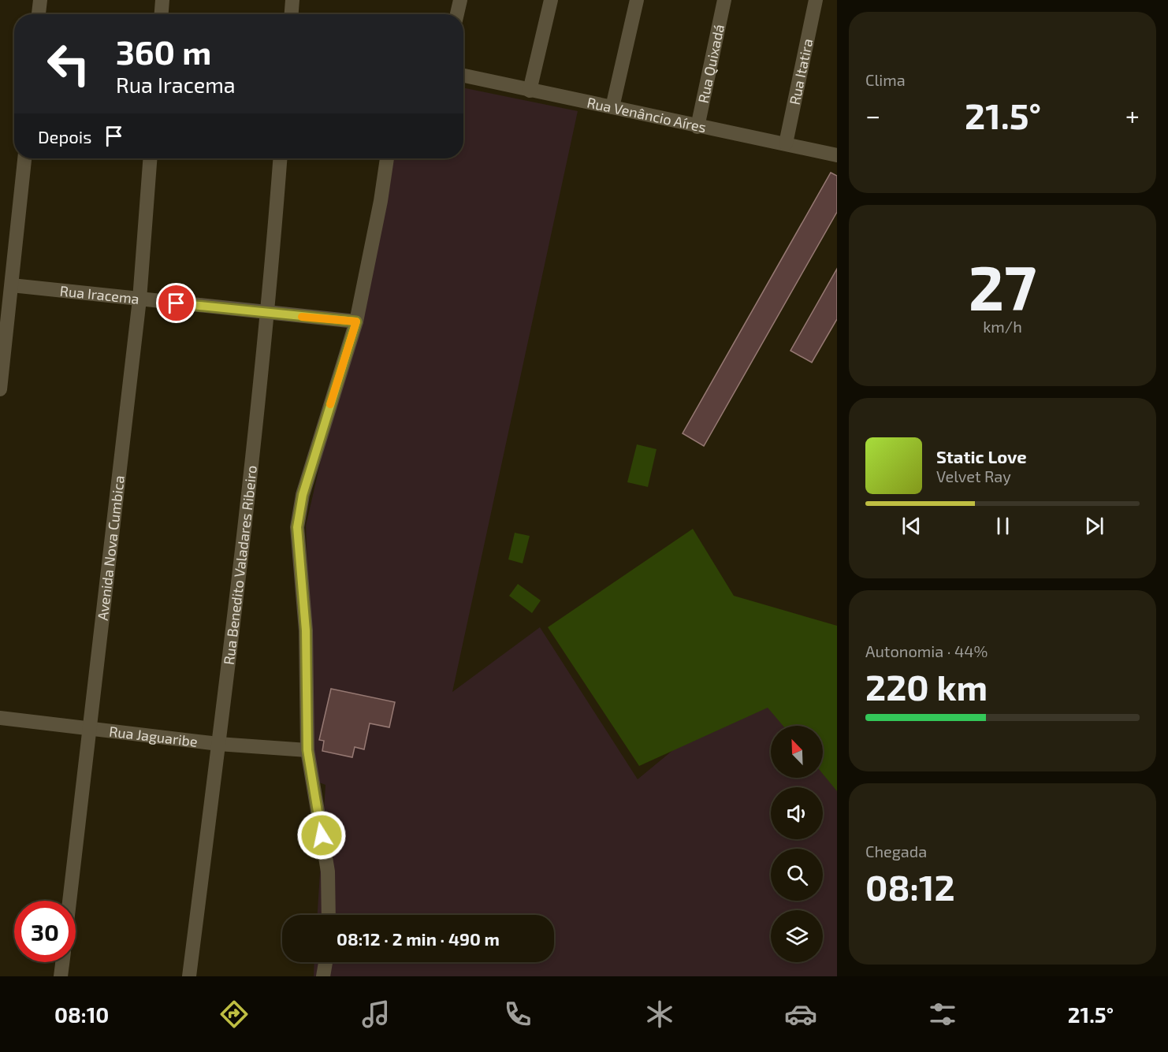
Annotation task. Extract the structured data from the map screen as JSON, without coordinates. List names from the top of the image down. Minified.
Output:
{"streets":{"street":["Rua Quixadá","Rua Itatira","Rua Venâncio Aíres","Rua Iracema","Avenida Nova Cumbica","Rua Benedito Valadares Ribeiro","Rua Jaguaribe"]},"crossings":[["Rua Quixadá","Rua Venâncio Aíres"],["Rua Itatira","Rua Venâncio Aíres"],["Rua Iracema","Avenida Nova Cumbica"],["Rua Iracema","Rua Benedito Valadares Ribeiro"],["Avenida Nova Cumbica","Rua Jaguaribe"],["Rua Benedito Valadares Ribeiro","Rua Jaguaribe"]],"north":"top left","page":{"tile":["Clima",["27","km/h"],["Autonomia · 44%","220 km"],["Chegada","08:12"]],"turn":["360 m","Rua Iracema"],"heat":["−","21.5°","+"],"then":"Depois","song":["Static Love","Velvet Ray"],"limit":"30","trip":"08:12 · 2 min · 490 m","tabs":["08:10","21.5°"]}}
